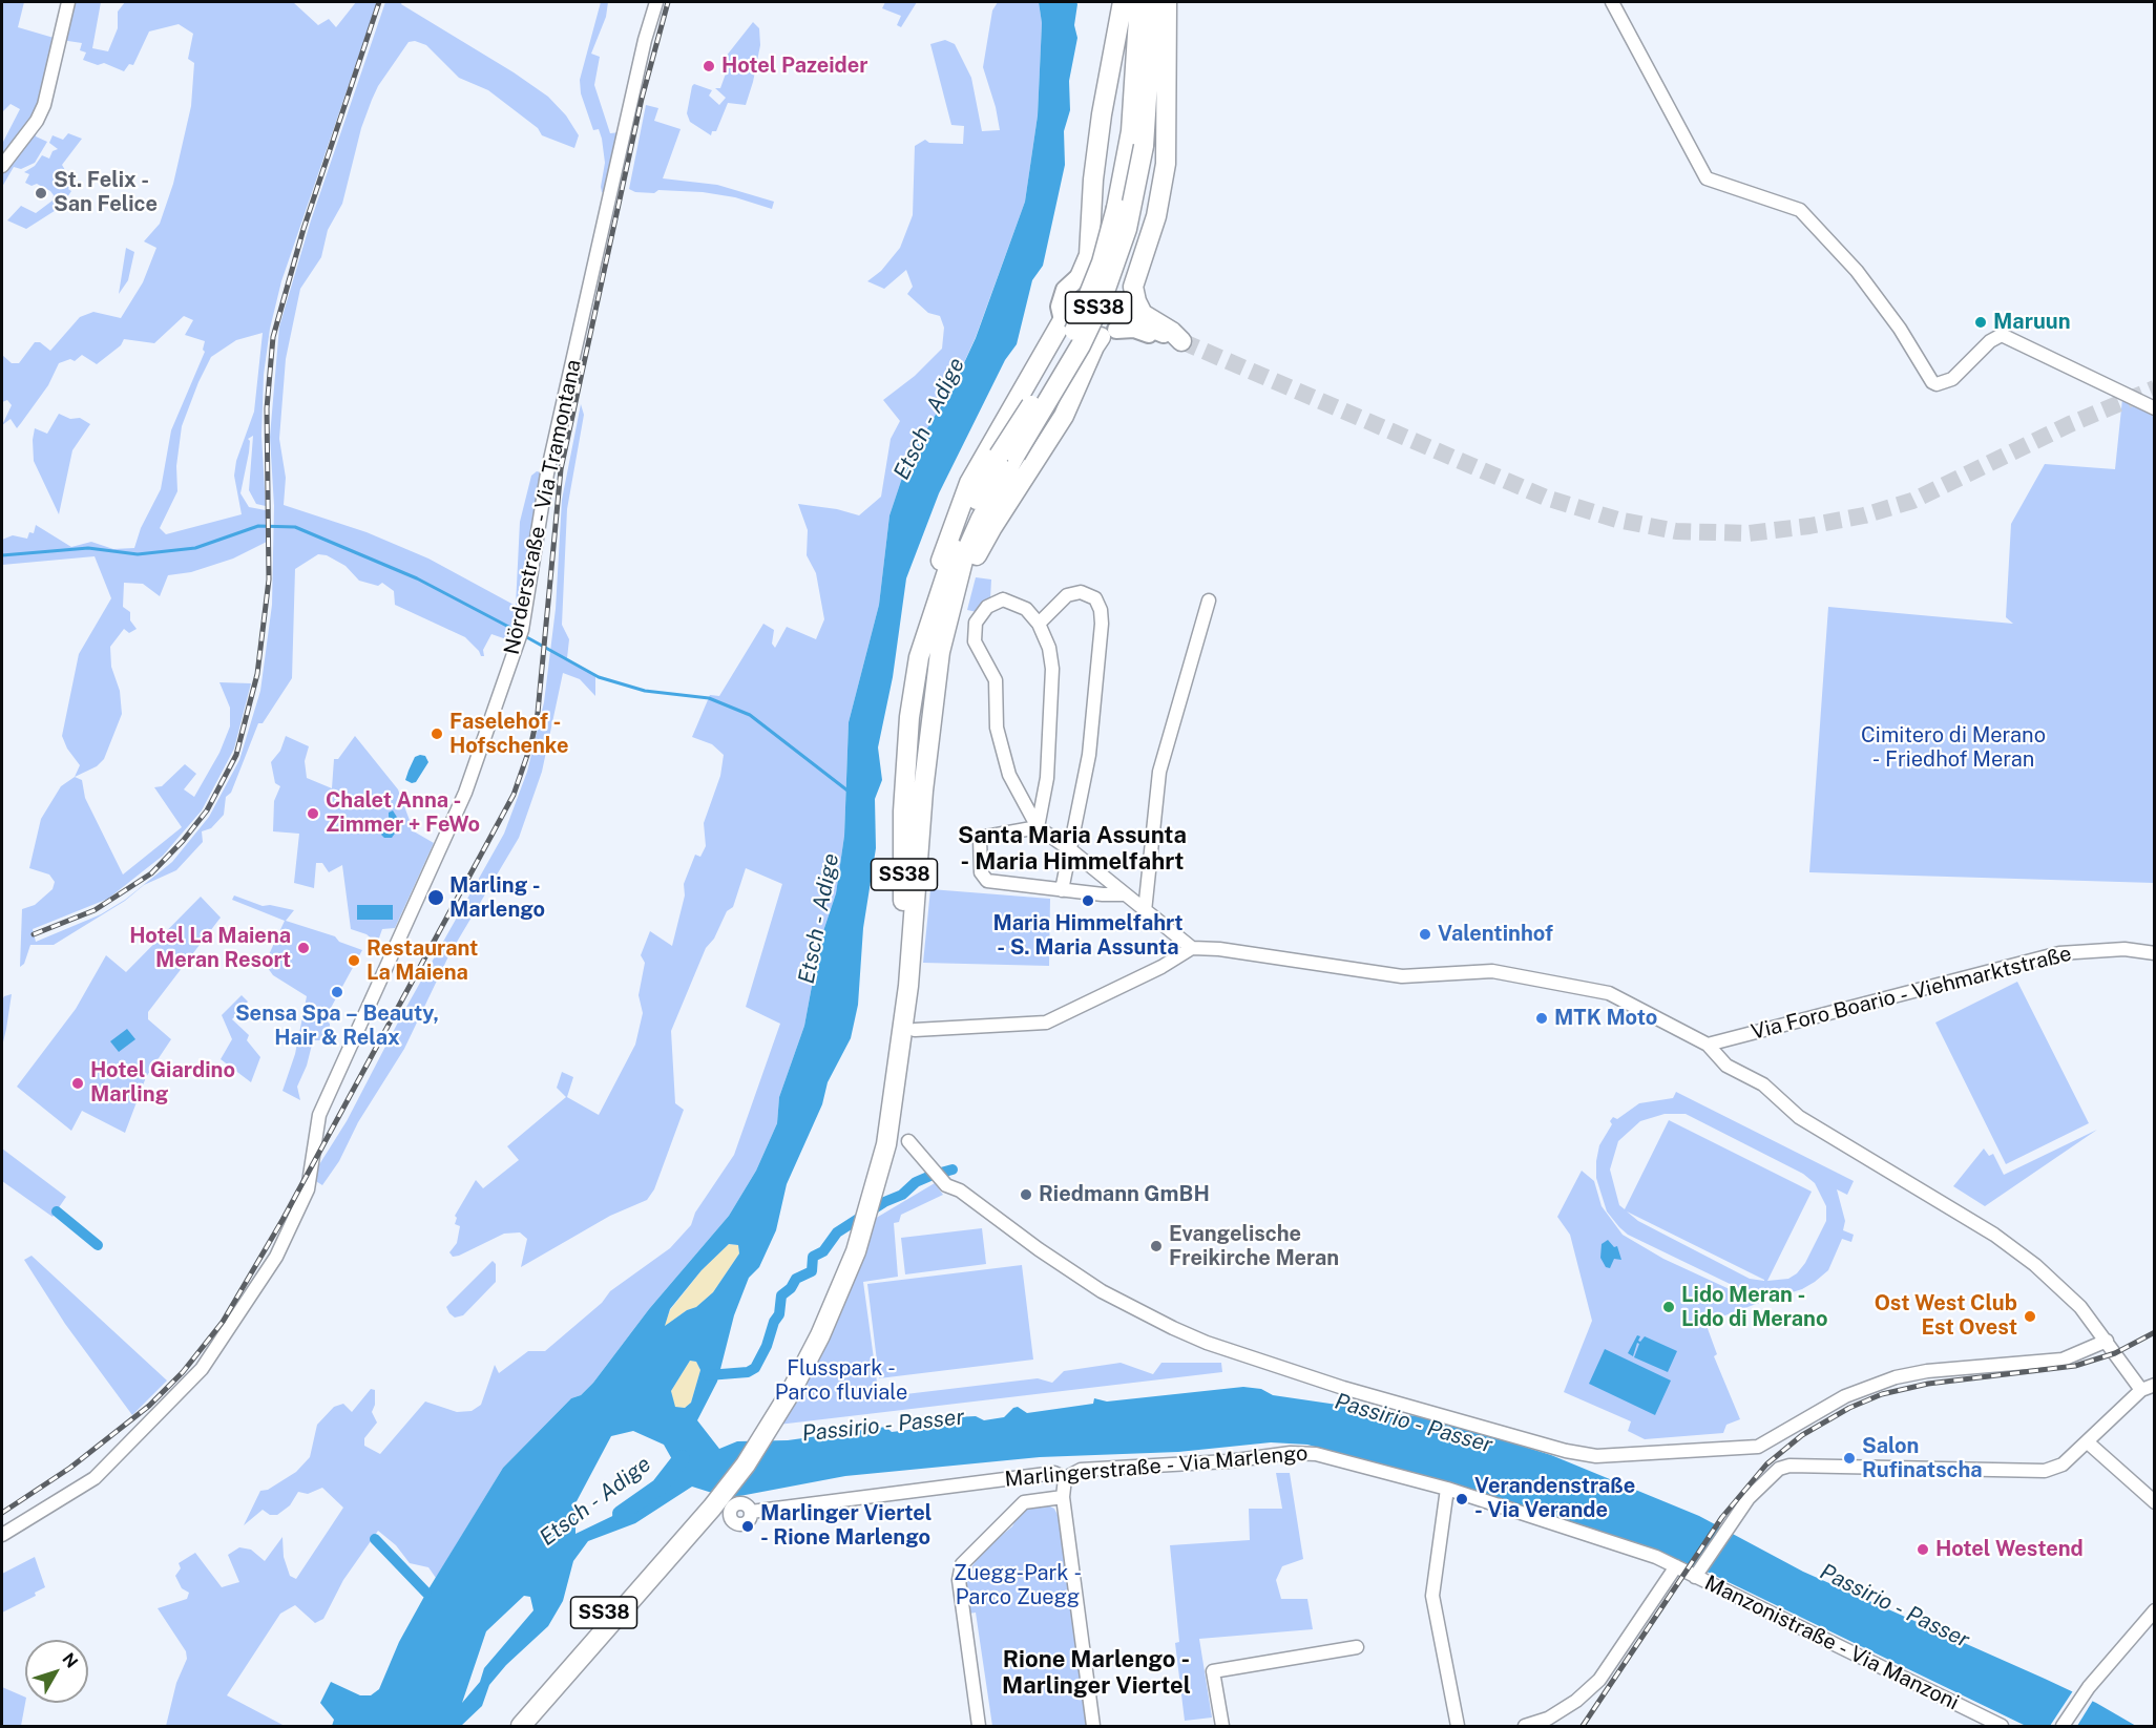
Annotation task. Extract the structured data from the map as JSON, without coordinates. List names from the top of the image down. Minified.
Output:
{"streets":{"highway":["SS38"],"street":["Nörderstraße - Via Tramontana","Via Foro Boario - Viehmarktstraße","Marlingerstraße - Via Marlengo","Manzonistraße - Via Manzoni"]},"crossings":[["Marlingerstraße - Via Marlengo","Manzonistraße - Via Manzoni"]],"districts":["Santa Maria Assunta - Maria Himmelfahrt","Rione Marlengo - Marlinger Viertel"],"water":["Etsch - Adige","Passirio - Passer"],"parks":["Cimitero di Merano - Friedhof Meran","Flusspark - Parco fluviale","Zuegg-Park - Parco Zuegg"],"places":["Hotel Pazeider","St. Felix - San Felice","Maruun","Faselehof - Hofschenke","Chalet Anna - Zimmer + FeWo","Marling - Marlengo","Maria Himmelfahrt - S. Maria Assunta","Valentinhof","Hotel La Maiena Meran Resort","Restaurant La Maiena","Sensa Spa – Beauty, Hair & Relax","MTK Moto","Hotel Giardino Marling","Riedmann GmBH","Evangelische Freikirche Meran","Lido Meran - Lido di Merano","Ost West Club Est Ovest","Salon Rufinatscha","Verandenstraße - Via Verande","Marlinger Viertel - Rione Marlengo","Hotel Westend"],"north":"top right"}
